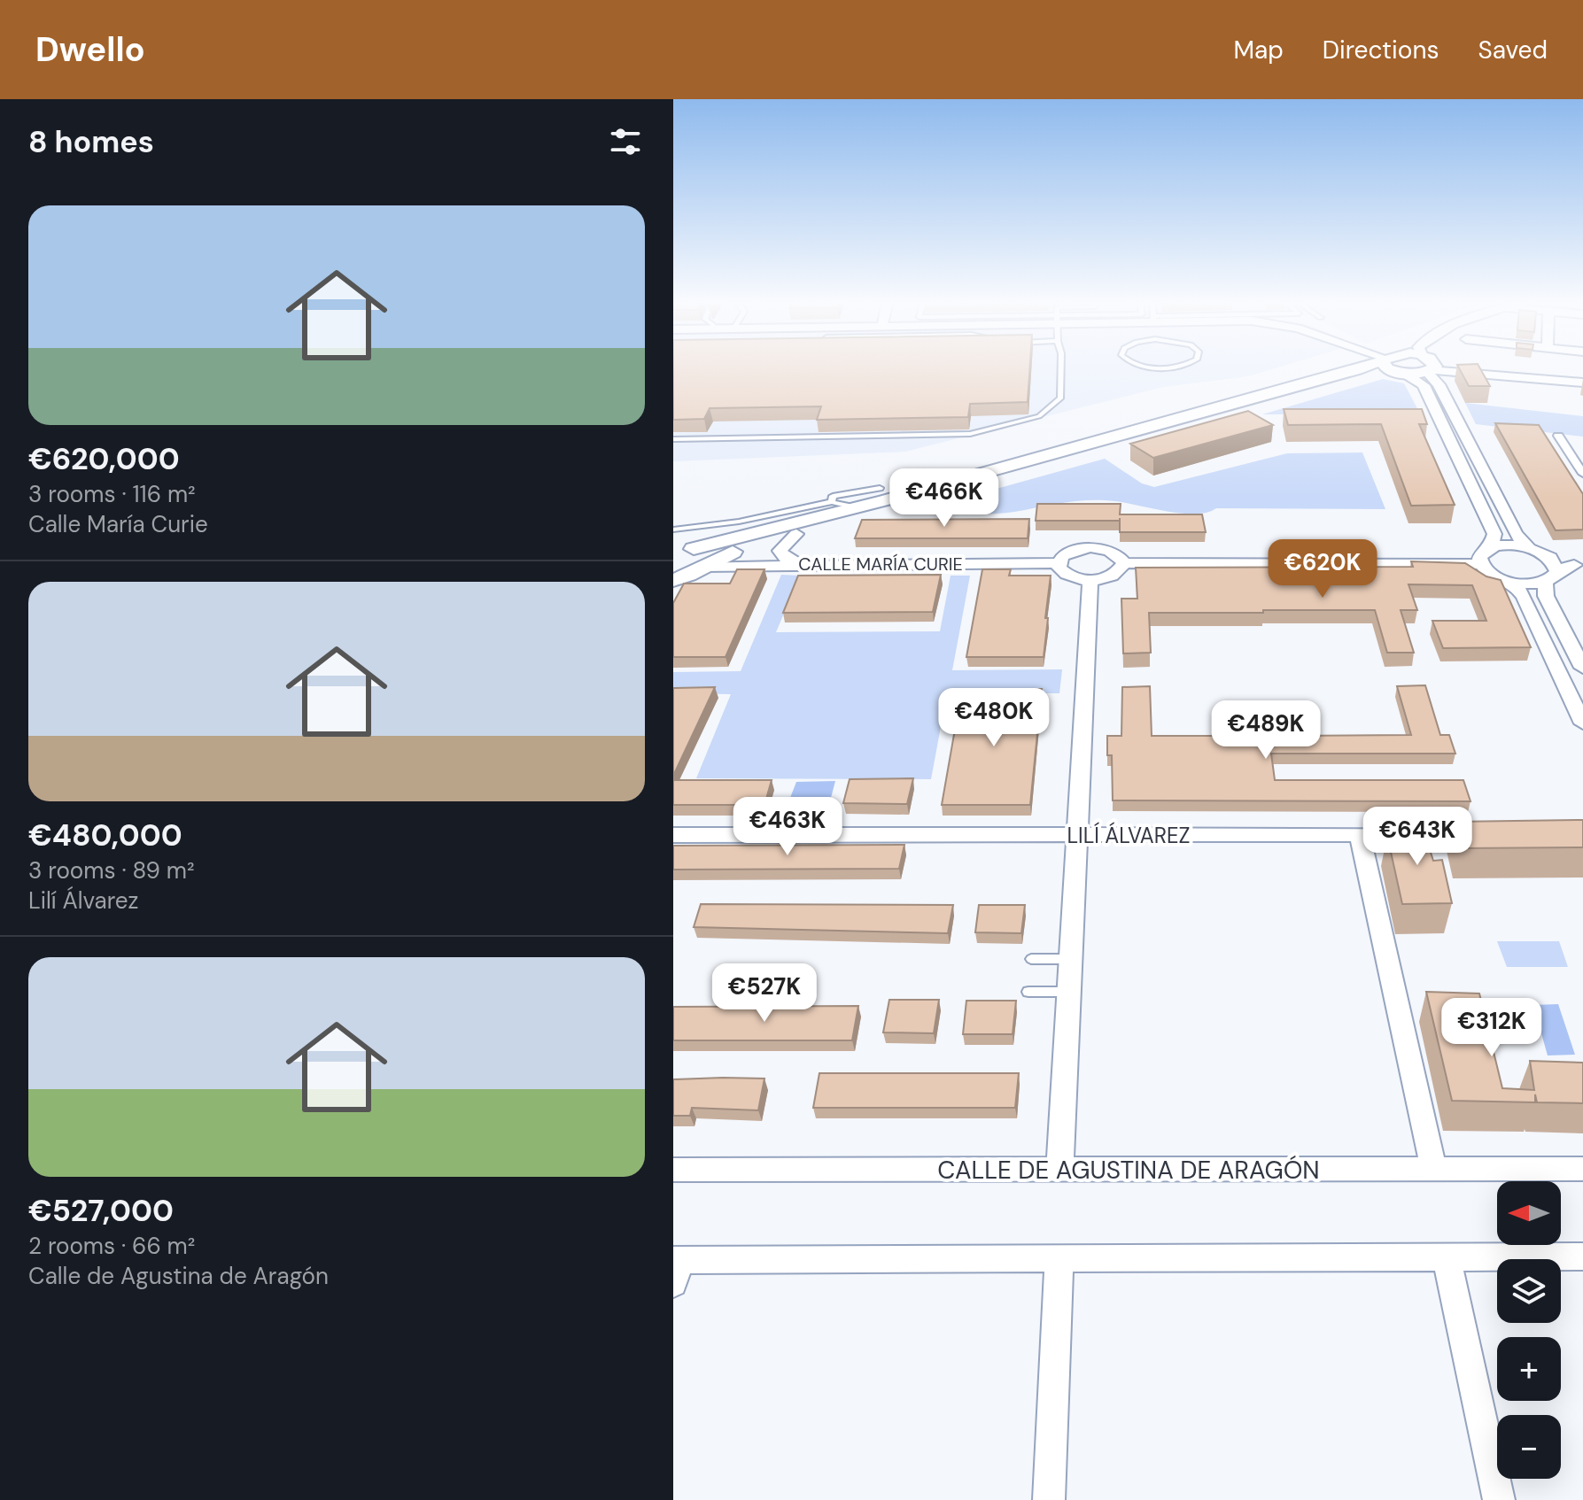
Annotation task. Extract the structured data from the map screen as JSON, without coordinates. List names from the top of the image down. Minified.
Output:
{"streets":{"street":["CALLE MARÍA CURIE","LILÍ ÁLVAREZ","CALLE DE AGUSTINA DE ARAGÓN"]},"north":"left","page":{"header":"Dwello","nav":["Map","Directions","Saved"],"heading":"8 homes","list":[{"name":"€620,000","note":"3 rooms · 116 m² · Calle María Curie"},{"name":"€480,000","note":"3 rooms · 89 m² · Lilí Álvarez"},{"name":"€527,000","note":"2 rooms · 66 m² · Calle de Agustina de Aragón"}],"price":["€466K","€620K","€480K","€489K","€463K","€643K","€527K","€312K"],"map_buttons":["+","−"]}}
